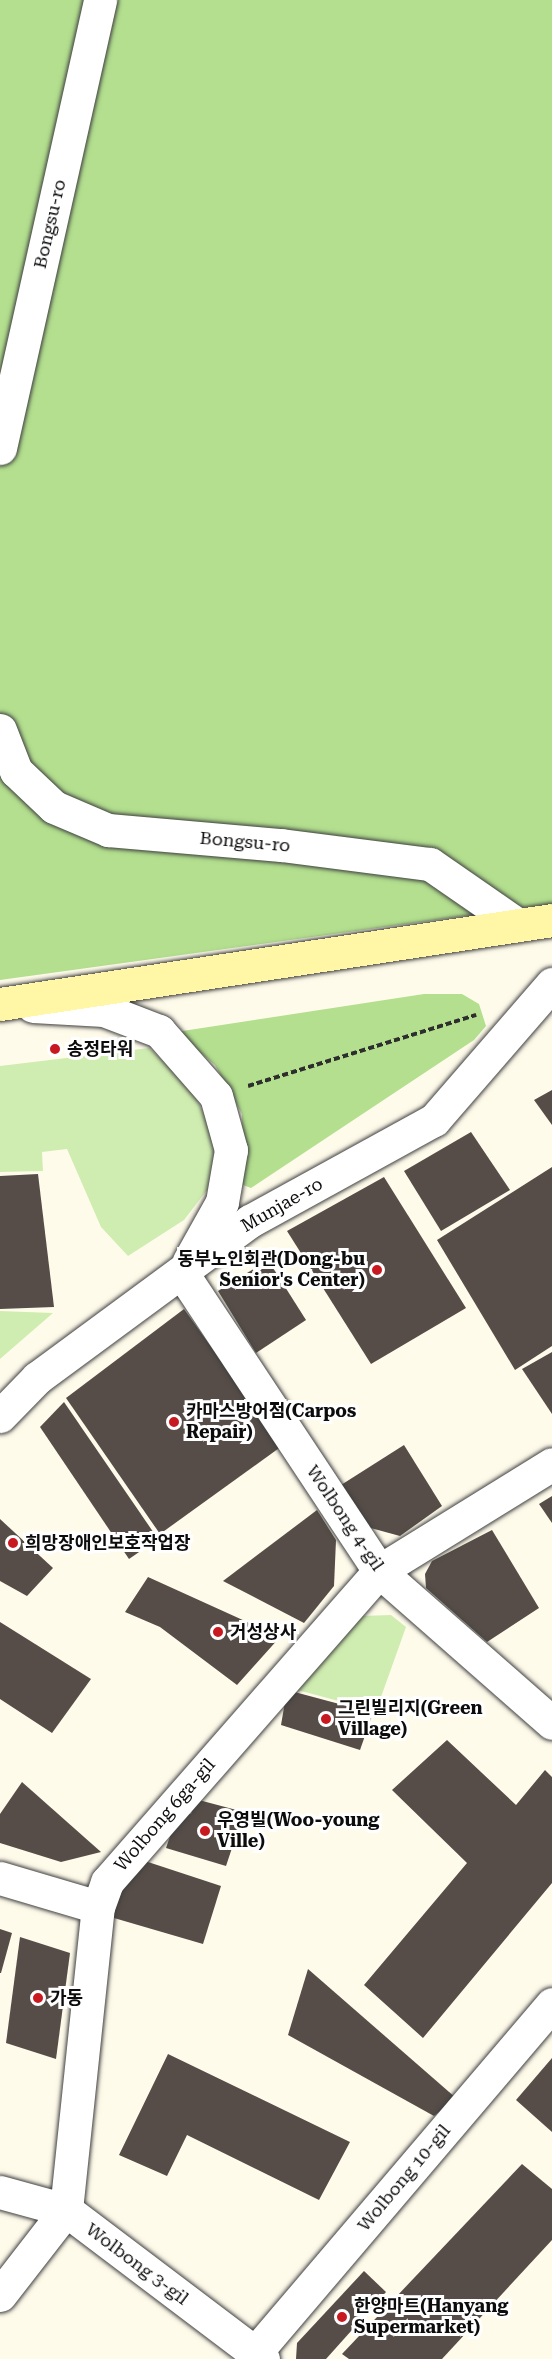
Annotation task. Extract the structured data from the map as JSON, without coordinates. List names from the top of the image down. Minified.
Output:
{"streets":{"street":["Bongsu-ro","Munjae-ro","Wolbong 4-gil","Wolbong 6ga-gil","Wolbong 10-gil","Wolbong 3-gil"]},"crossings":[["Munjae-ro","Wolbong 4-gil"],["Wolbong 4-gil","Wolbong 6ga-gil"],["Wolbong 6ga-gil","Wolbong 3-gil"],["Wolbong 10-gil","Wolbong 3-gil"]],"places":["송정타워","동부노인회관(Dong-bu Senior's Center)","카마스방어점(Carpos Repair)","희망장애인보호작업장","거성상사","그린빌리지(Green Village)","우영빌(Woo-young Ville)","가동","한양마트(Hanyang Supermarket)"]}
